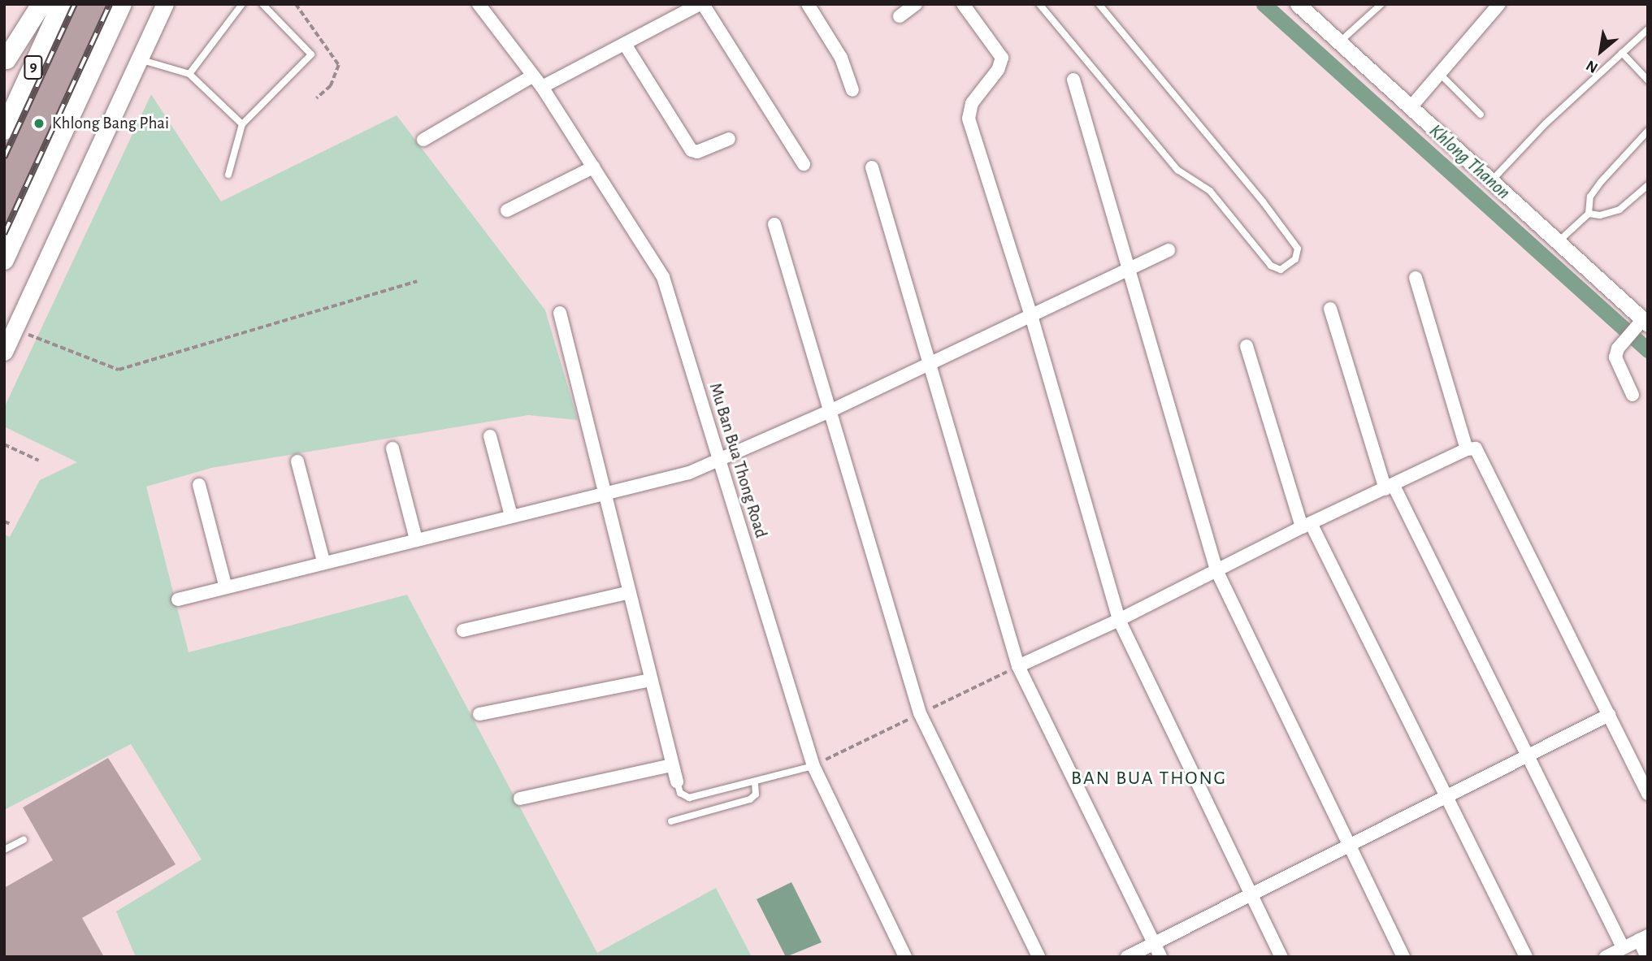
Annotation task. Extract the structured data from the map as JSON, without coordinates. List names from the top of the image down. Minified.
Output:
{"streets":{"highway":["9"],"street":["Mu Ban Bua Thong Road"]},"districts":["BAN BUA THONG"],"water":["Khlong Thanon"],"places":["Khlong Bang Phai"],"north":"bottom left"}
